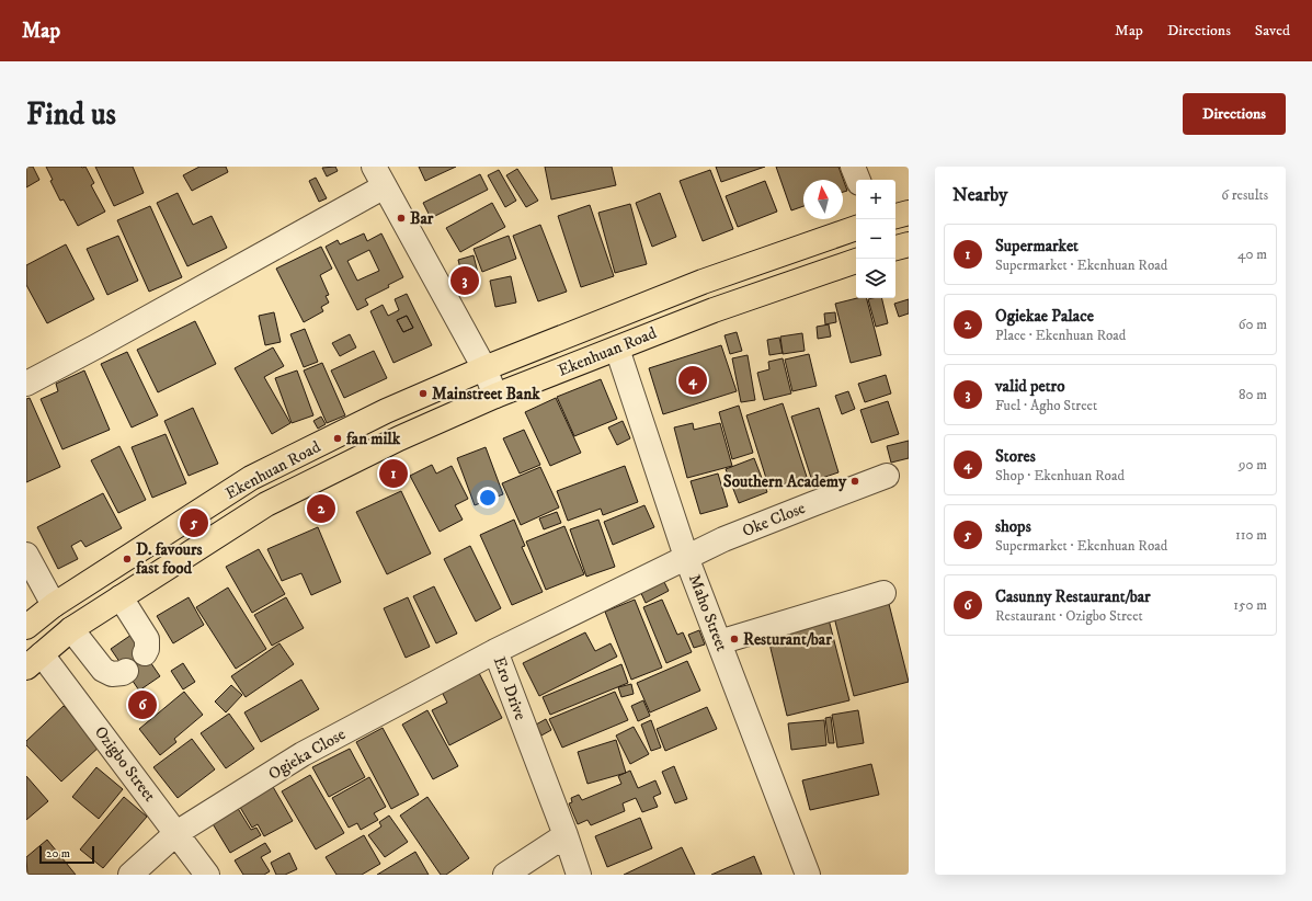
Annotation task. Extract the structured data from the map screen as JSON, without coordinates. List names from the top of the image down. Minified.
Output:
{"streets":{"main road":["Ekenhuan Road"],"street":["Oke Close","Maho Street","Ero Drive","Ogieka Close","Ozigbo Street"]},"crossings":[["Ekenhuan Road","Maho Street"],["Ekenhuan Road","Ozigbo Street"],["Oke Close","Maho Street"],["Oke Close","Ero Drive"],["Maho Street","Ero Drive"],["Ero Drive","Ogieka Close"],["Ogieka Close","Ozigbo Street"]],"places":["Bar","Mainstreet Bank","fan milk","Southern Academy","D. favours fast food","Resturant/bar"],"scale_bar":"20 m","north":"top","page":{"header":"Map","nav":["Map","Directions","Saved"],"buttons":"Directions","title":"Find us","heading":["Nearby","6 results"],"map_buttons":["+","−"],"list":[{"mark":"1","name":"Supermarket","note":"Supermarket · Ekenhuan Road","value":"40 m"},{"mark":"2","name":"Ogiekae Palace","note":"Place · Ekenhuan Road","value":"60 m"},{"mark":"3","name":"valid petro","note":"Fuel · Agho Street","value":"80 m"},{"mark":"4","name":"Stores","note":"Shop · Ekenhuan Road","value":"90 m"},{"mark":"5","name":"shops","note":"Supermarket · Ekenhuan Road","value":"110 m"},{"mark":"6","name":"Casunny Restaurant/bar","note":"Restaurant · Ozigbo Street","value":"150 m"}],"pins":["3","4","1","2","5","6"],"scale":"20 m"}}
